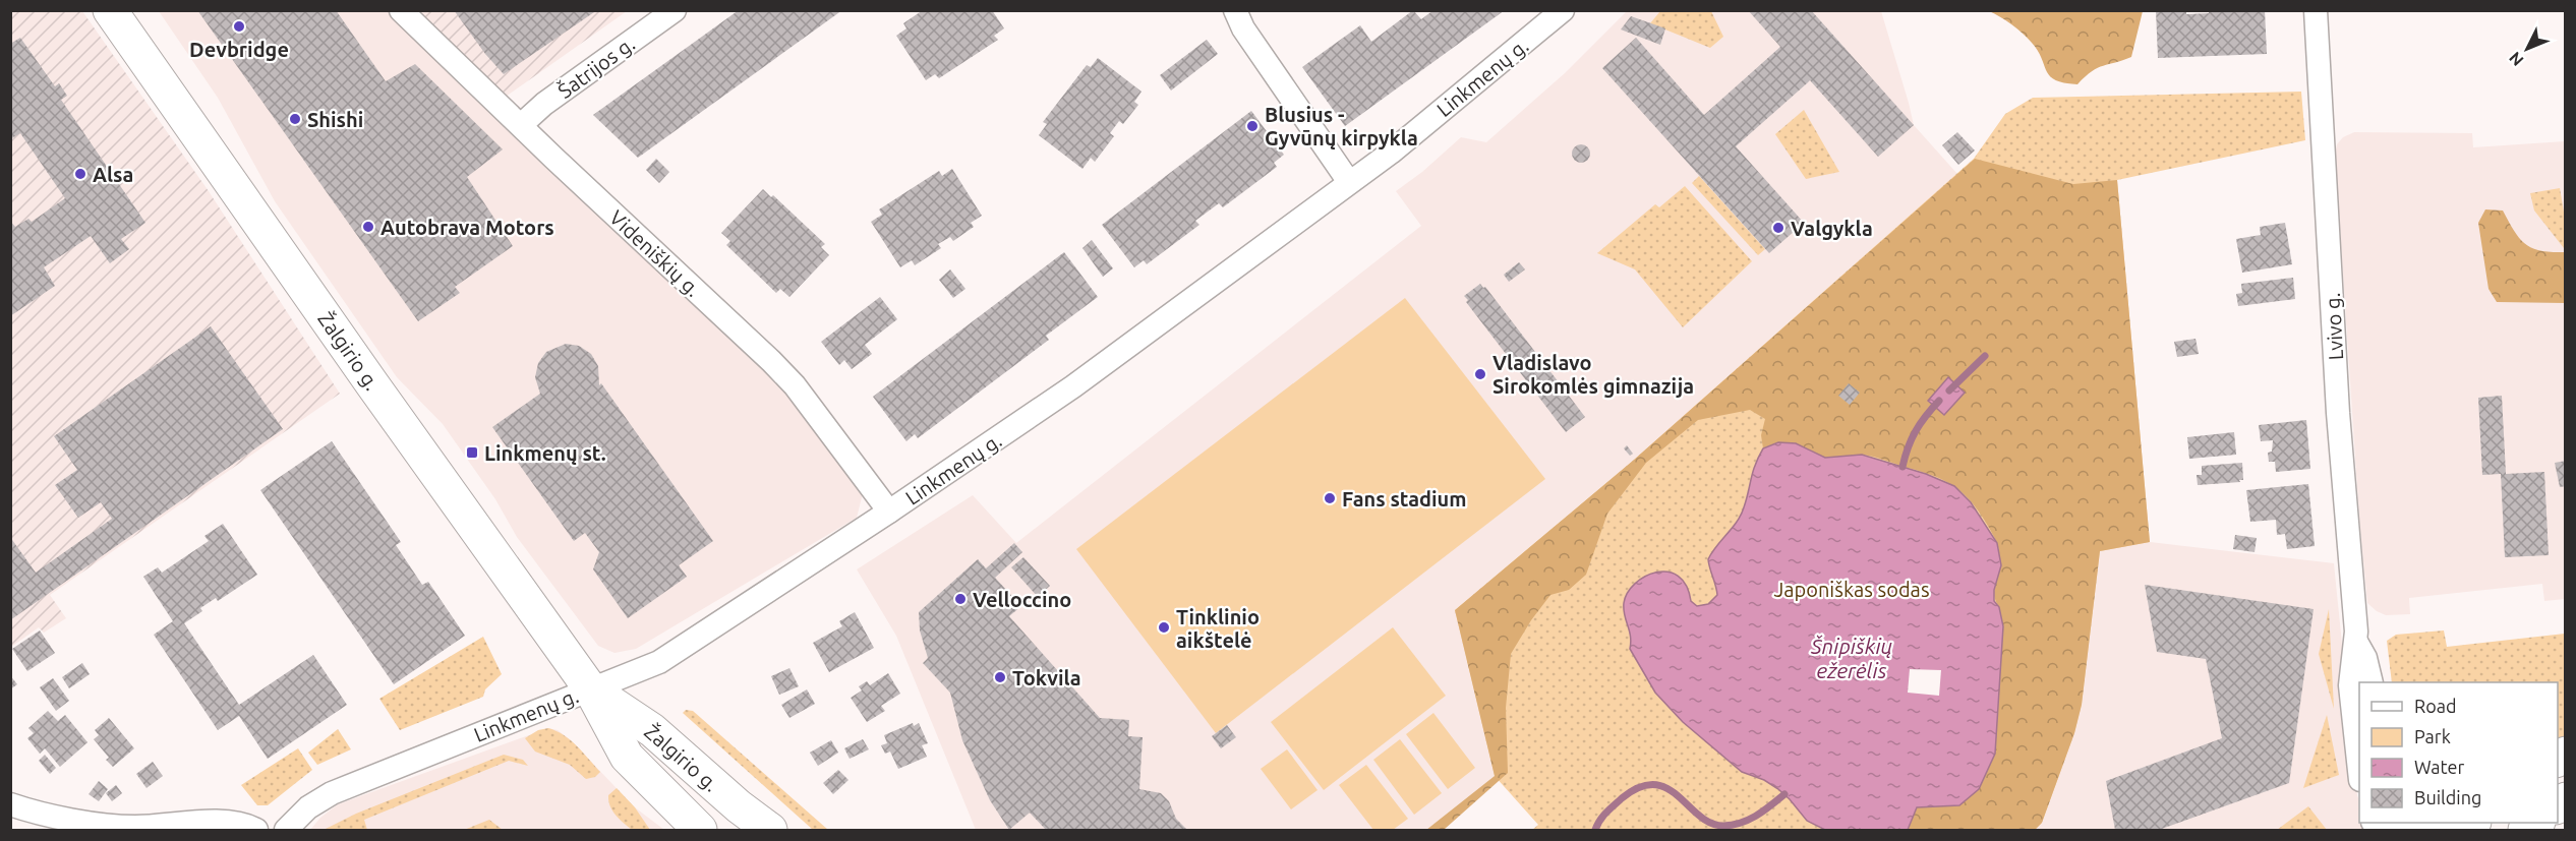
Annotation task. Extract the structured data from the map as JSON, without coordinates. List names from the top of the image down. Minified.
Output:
{"streets":{"main road":["Žalgirio g."],"street":["Šatrijos g.","Linkmenų g.","Videniškių g.","Lvivo g."]},"crossings":[["Šatrijos g.","Videniškių g."],["Linkmenų g.","Videniškių g."],["Linkmenų g.","Žalgirio g."]],"water":["Šnipiškių ežerėlis"],"parks":["Japoniškas sodas"],"places":{"other":["Devbridge","Shishi","Blusius - Gyvūnų kirpykla","Alsa","Autobrava Motors","Valgykla","Vladislavo Sirokomlės gimnazija","Fans stadium","Velloccino","Tinklinio aikštelė","Tokvila"],"transit":["Linkmenų st."]},"legend":["Road","Park","Water","Building"],"north":"bottom left"}
